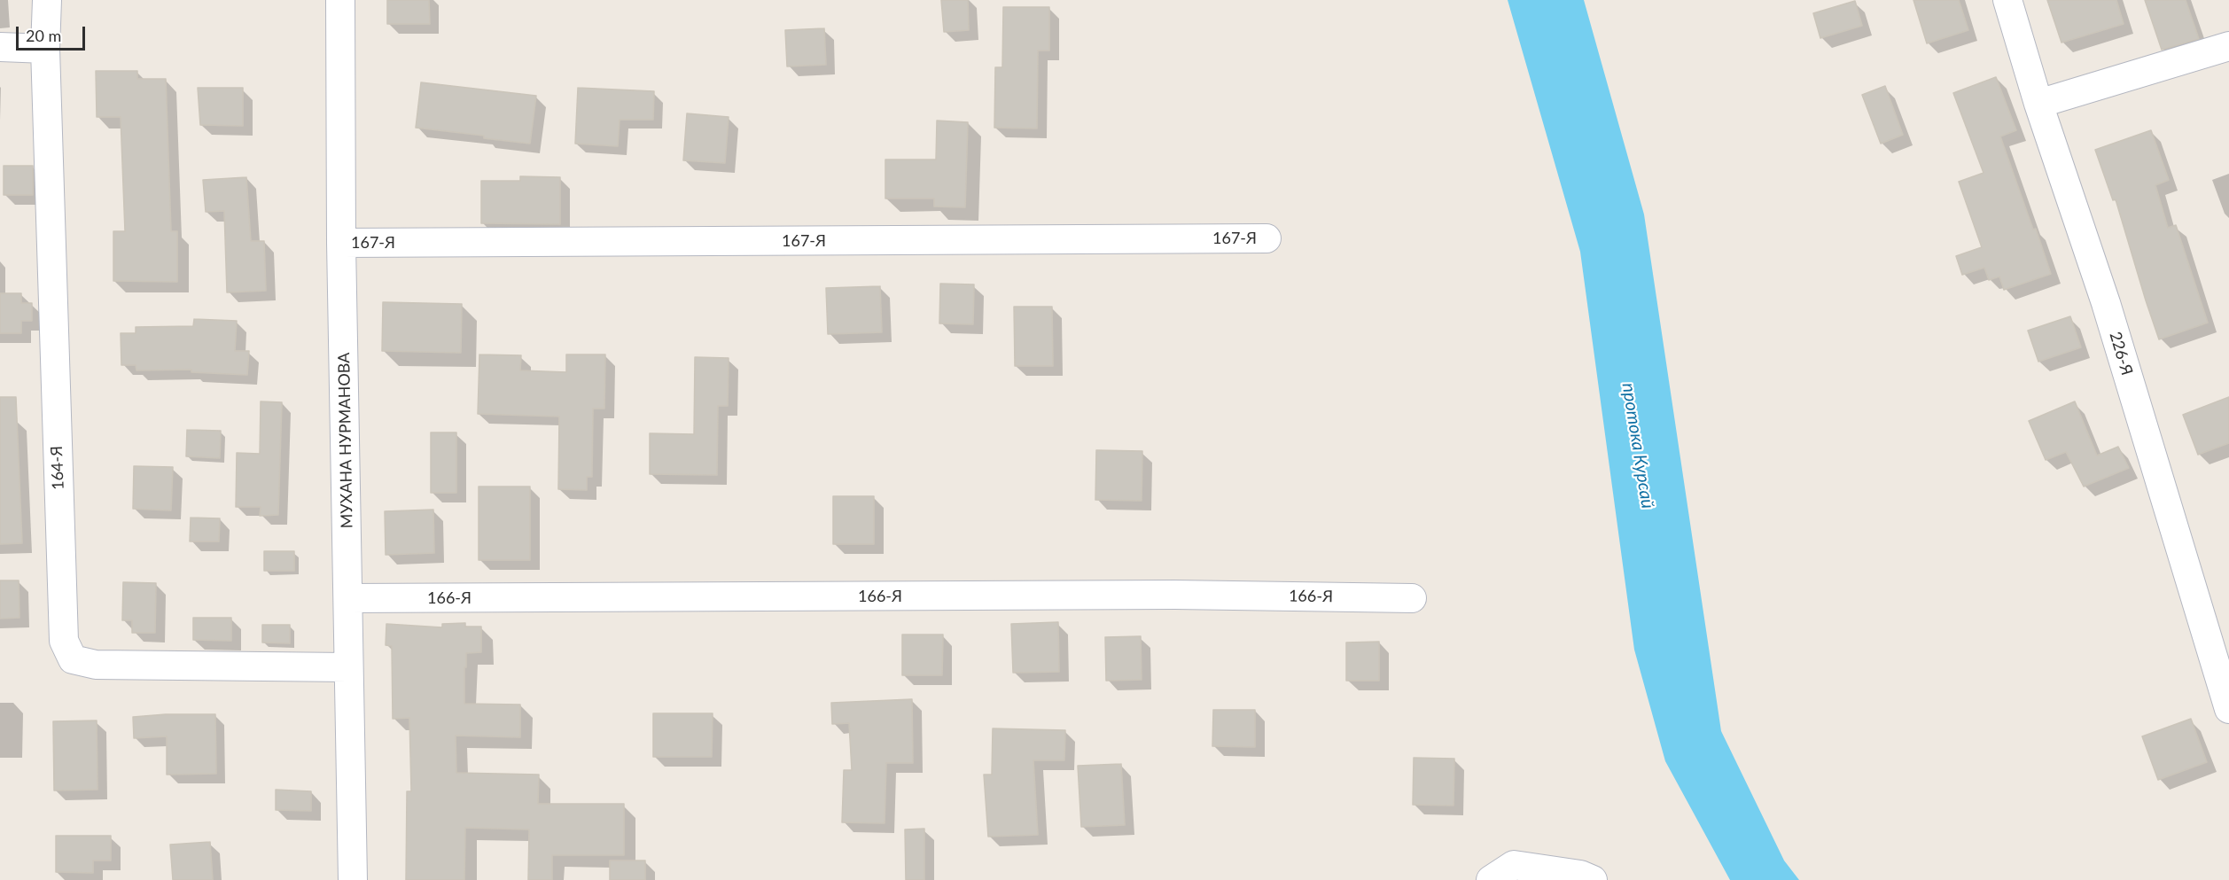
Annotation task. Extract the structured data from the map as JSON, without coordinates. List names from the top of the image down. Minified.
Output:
{"streets":{"street":["167-Я","226-Я","МУХАНА НУРМАНОВА","164-Я","166-Я"]},"crossings":[["167-Я","МУХАНА НУРМАНОВА"],["МУХАНА НУРМАНОВА","164-Я"],["МУХАНА НУРМАНОВА","166-Я"]],"water":["протока Курсай"],"scale_bar":"20 m"}
